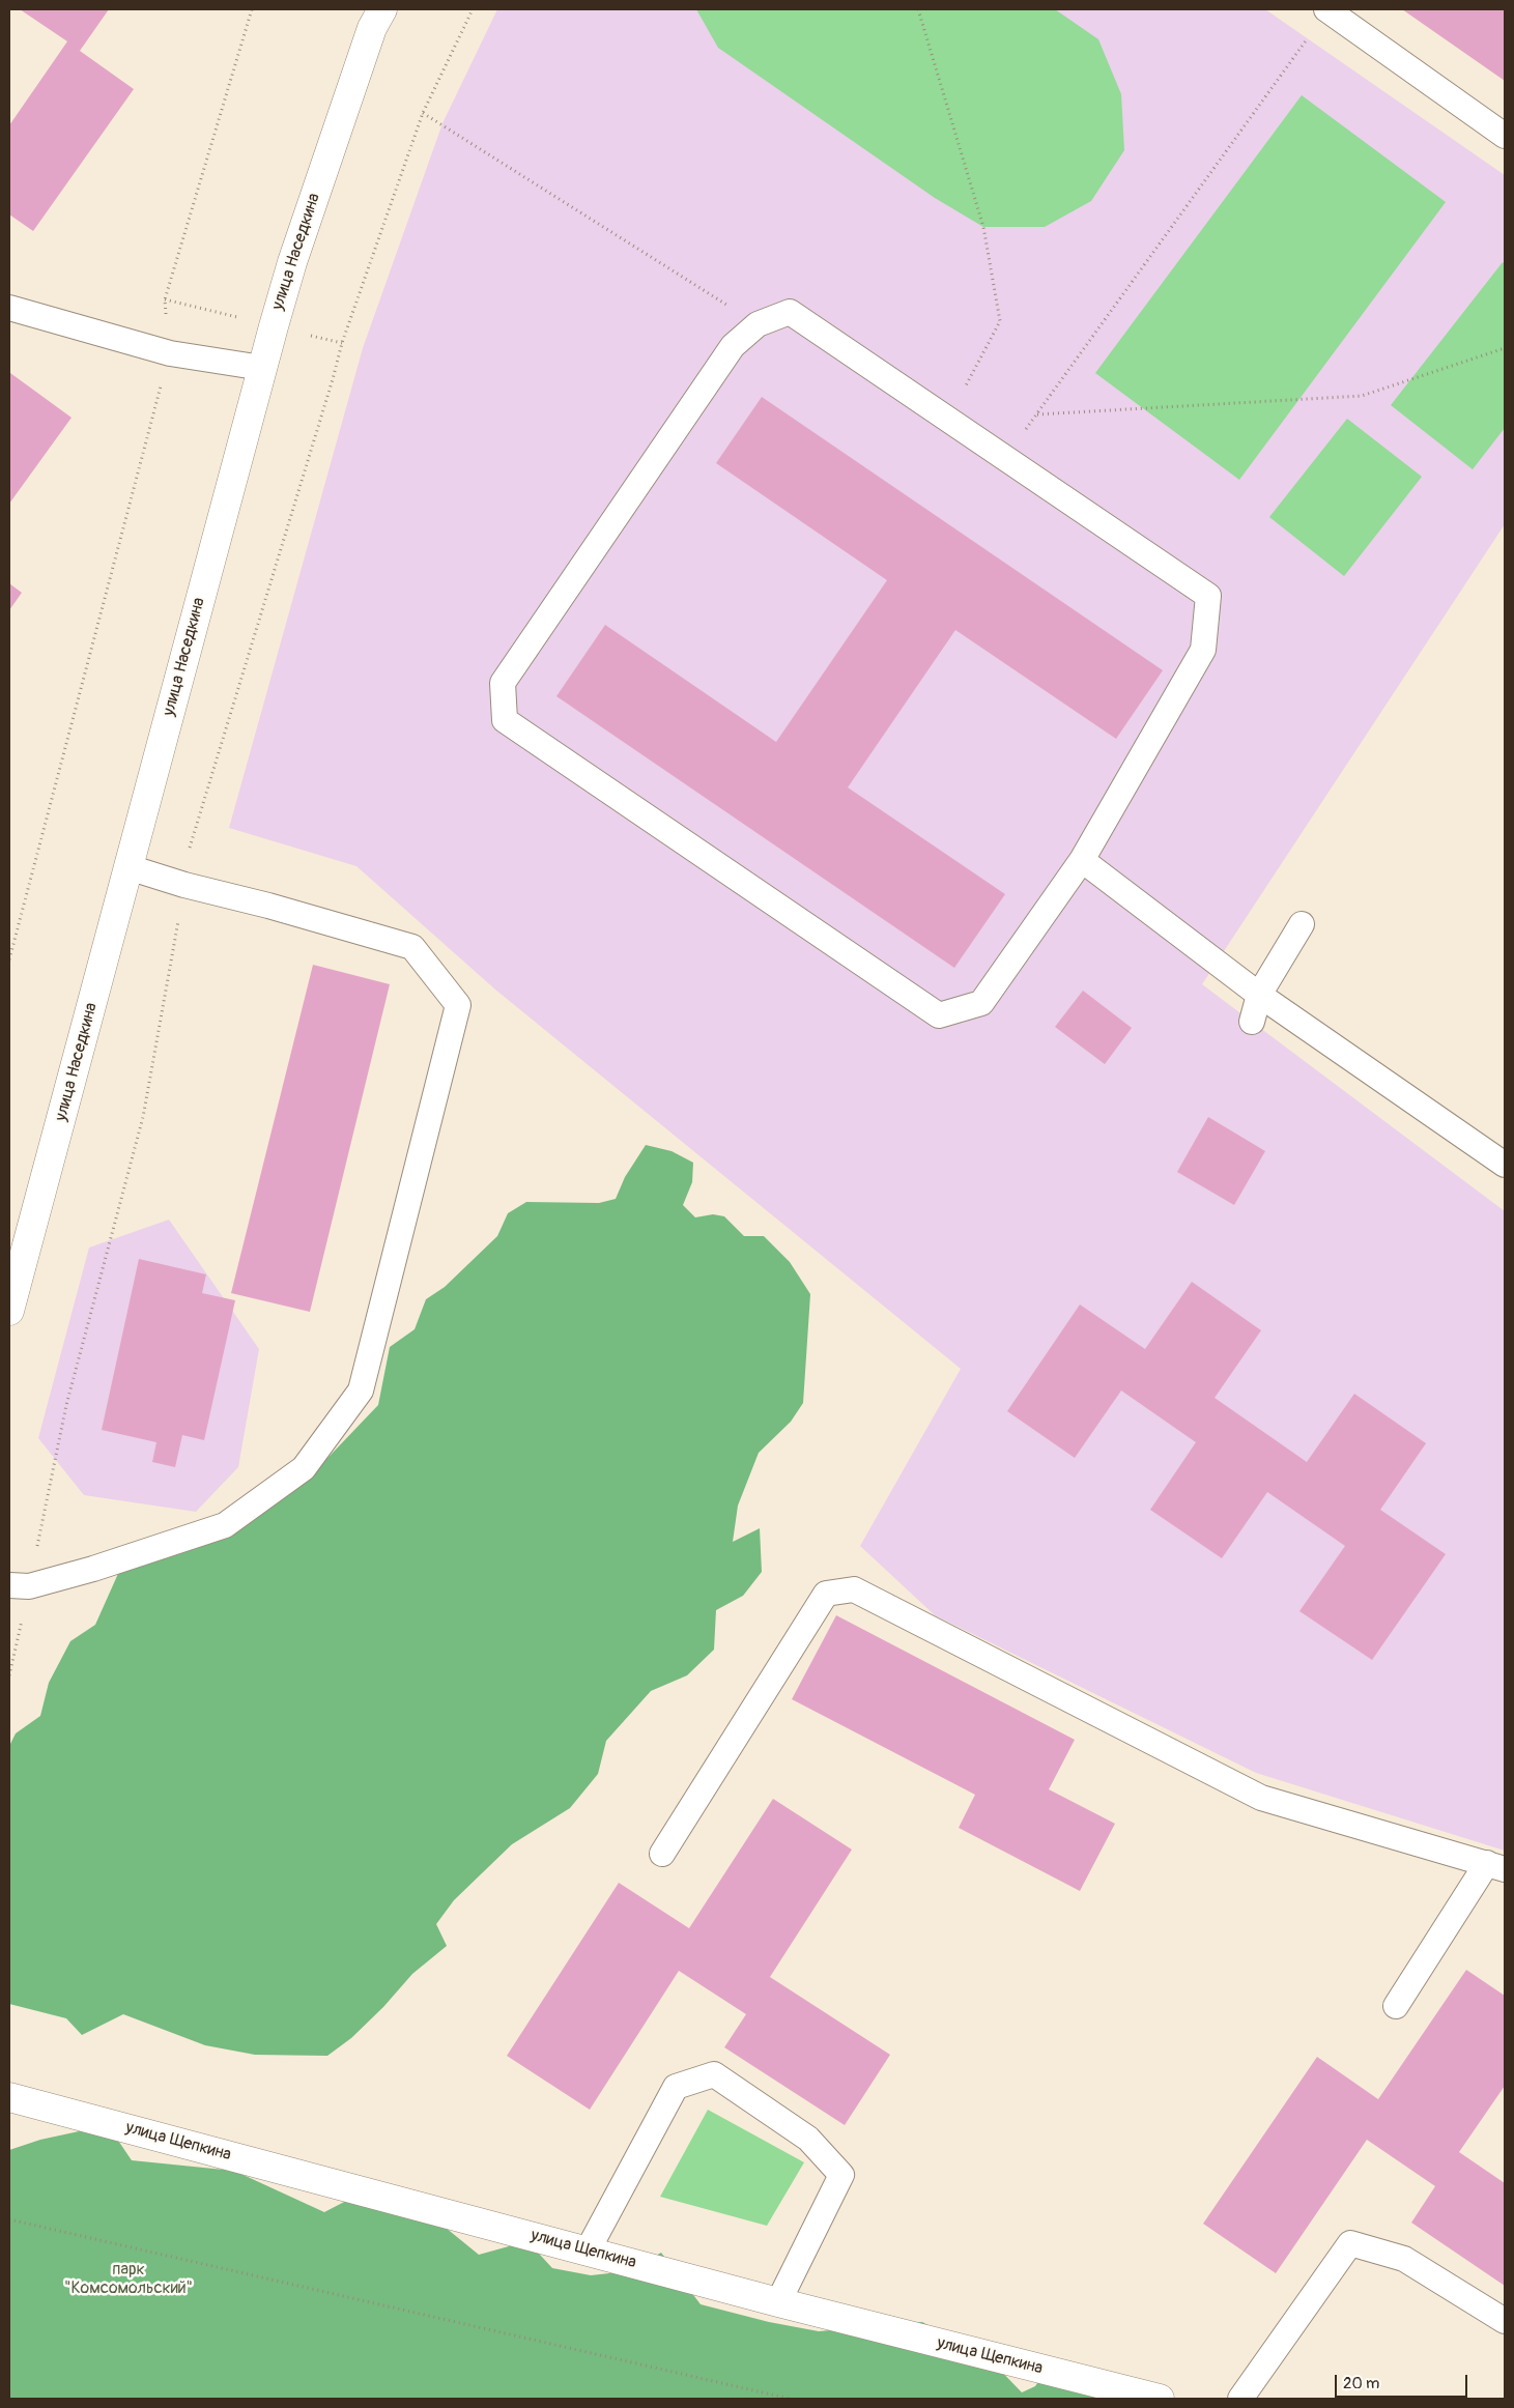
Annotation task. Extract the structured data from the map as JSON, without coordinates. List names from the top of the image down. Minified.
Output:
{"streets":{"main road":["улица Наседкина","улица Щепкина"]},"parks":["парк \"Комсомольский\""],"scale_bar":"20 m"}
